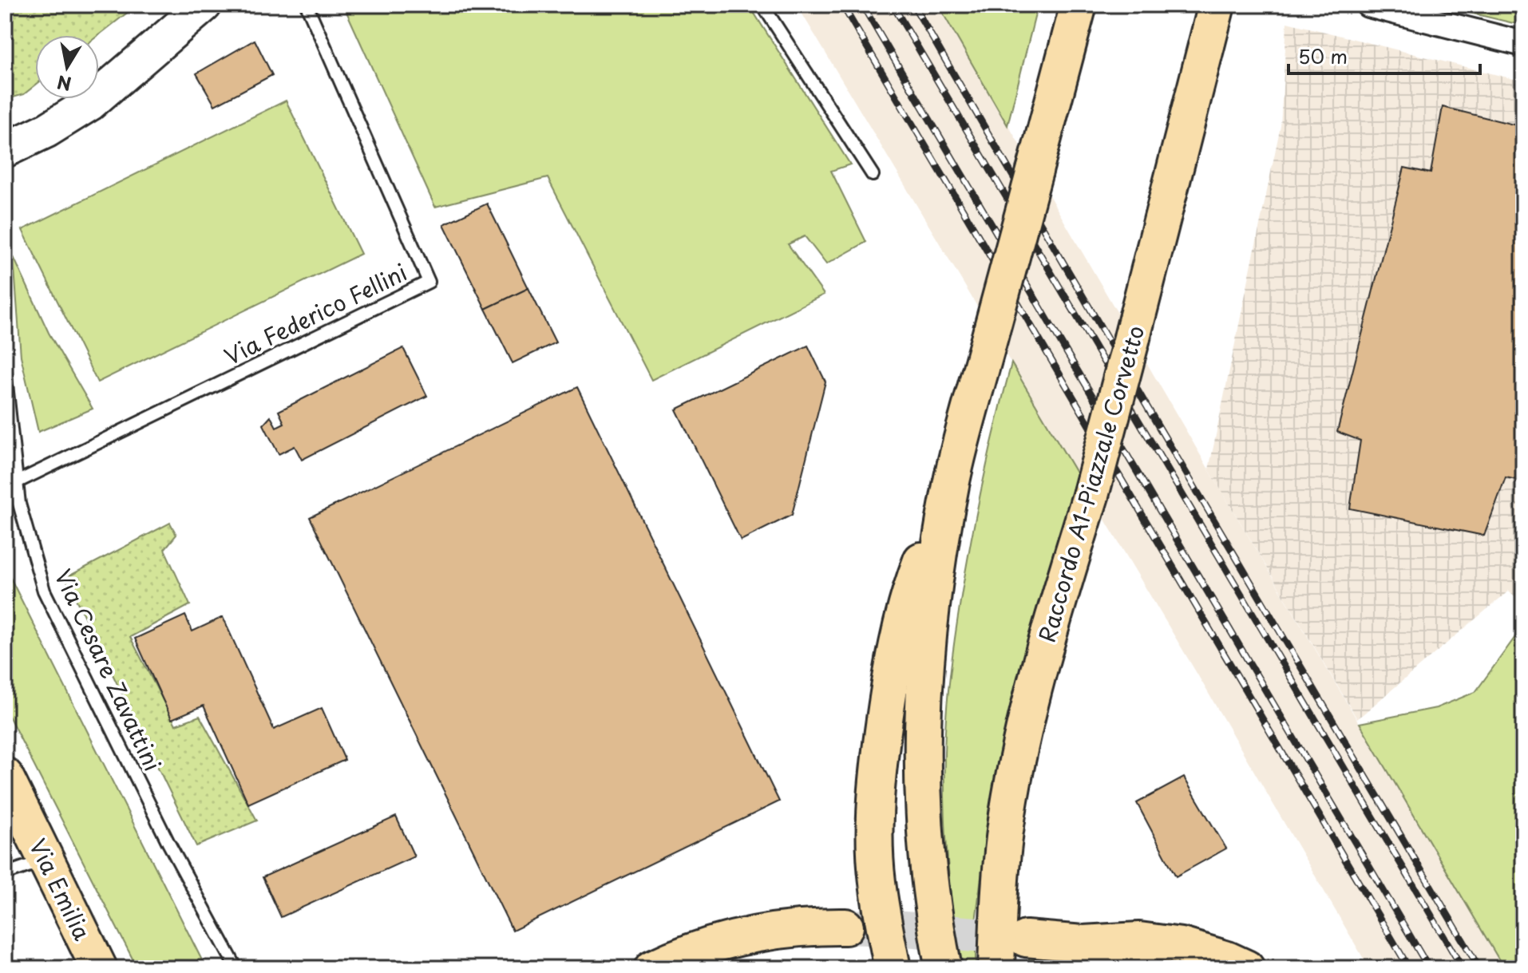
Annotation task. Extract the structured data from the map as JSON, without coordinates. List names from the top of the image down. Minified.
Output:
{"streets":{"main road":["Raccordo A1-Piazzale Corvetto","Via Emilia"],"lane":["Via Federico Fellini","Via Cesare Zavattini"]},"crossings":[["Via Federico Fellini","Via Cesare Zavattini"]],"scale_bar":"50 m","north":"bottom"}
